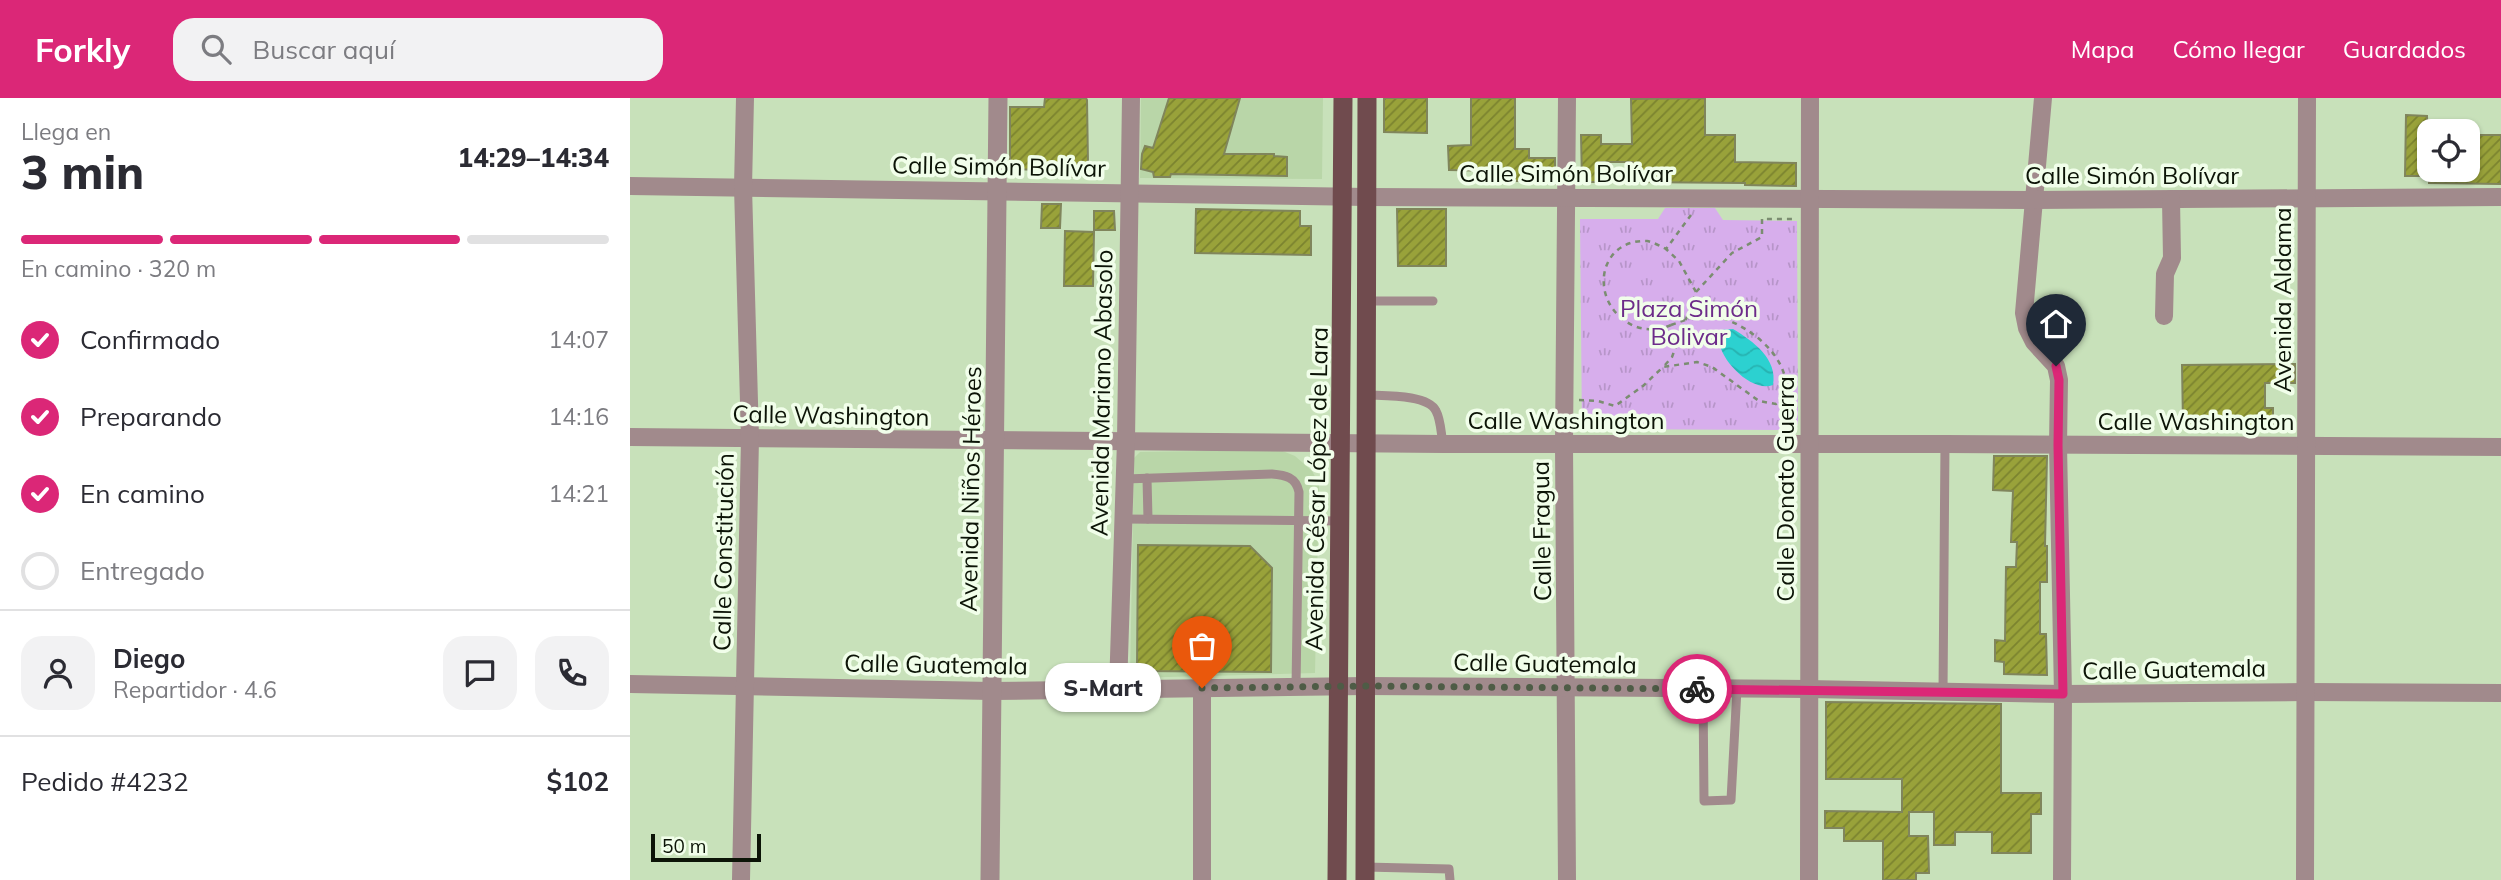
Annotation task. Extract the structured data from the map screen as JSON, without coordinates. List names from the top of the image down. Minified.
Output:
{"streets":{"main road":["Avenida César López de Lara"],"street":["Calle Simón Bolívar","Avenida Aldama","Avenida Mariano Abasolo","Calle Washington","Avenida Niños Héroes","Calle Donato Guerra","Calle Fragua","Calle Constitución","Calle Guatemala"]},"crossings":[["Calle Simón Bolívar","Avenida Aldama"],["Calle Simón Bolívar","Avenida Mariano Abasolo"],["Calle Simón Bolívar","Avenida Niños Héroes"],["Calle Simón Bolívar","Avenida César López de Lara"],["Calle Simón Bolívar","Calle Donato Guerra"],["Calle Simón Bolívar","Calle Fragua"],["Calle Simón Bolívar","Calle Constitución"],["Avenida Aldama","Calle Washington"],["Avenida Aldama","Calle Guatemala"],["Avenida Mariano Abasolo","Calle Washington"],["Avenida Mariano Abasolo","Calle Guatemala"],["Calle Washington","Avenida Niños Héroes"],["Calle Washington","Avenida César López de Lara"],["Calle Washington","Calle Donato Guerra"],["Calle Washington","Calle Fragua"],["Calle Washington","Calle Constitución"],["Avenida Niños Héroes","Calle Guatemala"],["Avenida César López de Lara","Calle Guatemala"],["Calle Donato Guerra","Calle Guatemala"],["Calle Fragua","Calle Guatemala"],["Calle Constitución","Calle Guatemala"]],"parks":["Plaza Simón Bolivar"],"places":["S-Mart"],"scale_bar":"50 m","page":{"header":"Forkly","search":"Buscar aquí","nav":["Mapa","Cómo llegar","Guardados"],"heading":["3 min","Llega en","14:29–14:34"],"panel":["Diego","Repartidor · 4.6","Pedido #4232","$102"],"bar":"En camino · 320 m","list":[["Confirmado","14:07"],["Preparando","14:16"],["En camino","14:21"],"Entregado"],"bubble":"S-Mart","scale":"50 m"}}
